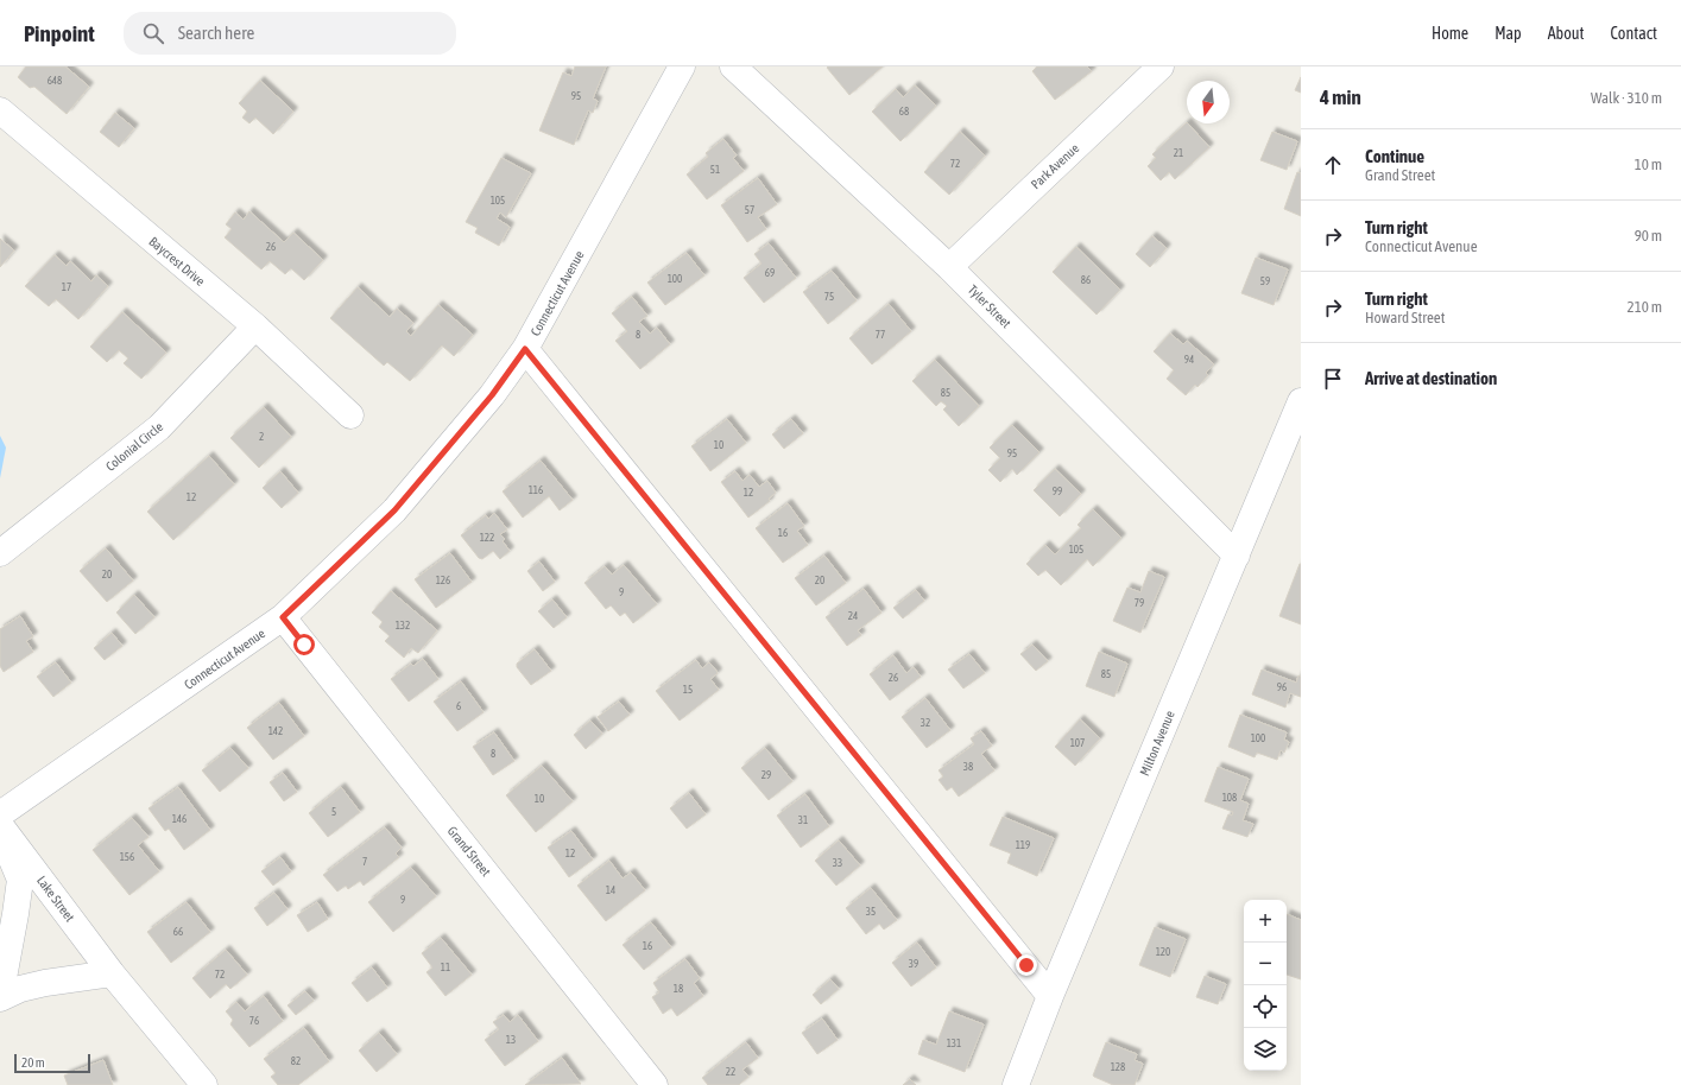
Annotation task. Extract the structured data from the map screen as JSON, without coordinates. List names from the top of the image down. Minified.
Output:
{"streets":{"street":["Park Avenue","Baycrest Drive","Connecticut Avenue","Tyler Street","Colonial Circle","Milton Avenue","Grand Street","Lake Street"]},"crossings":[["Park Avenue","Tyler Street"],["Baycrest Drive","Colonial Circle"],["Connecticut Avenue","Grand Street"],["Tyler Street","Milton Avenue"]],"house_numbers":["648","95","68","21","72","51","105","57","26","69","100","86","59","17","75","8","77","94","85","2","10","95","116","99","12","12","16","122","105","20","126","20","9","79","24","132","85","26","96","15","6","32","142","100","107","8","38","29","108","10","5","146","31","119","12","156","7","33","14","9","35","66","16","120","39","11","72","18","76","13","131","82","128","22"],"scale_bar":"20 m","north":"bottom","page":{"header":"Pinpoint","search":"Search here","nav":["Home","Map","About","Contact"],"heading":["4 min","Walk · 310 m"],"list":[["Continue","Grand Street","10 m"],["Turn right","Connecticut Avenue","90 m"],["Turn right","Howard Street","210 m"],"Arrive at destination"],"map_buttons":["+","−"],"scale":"20 m"}}
